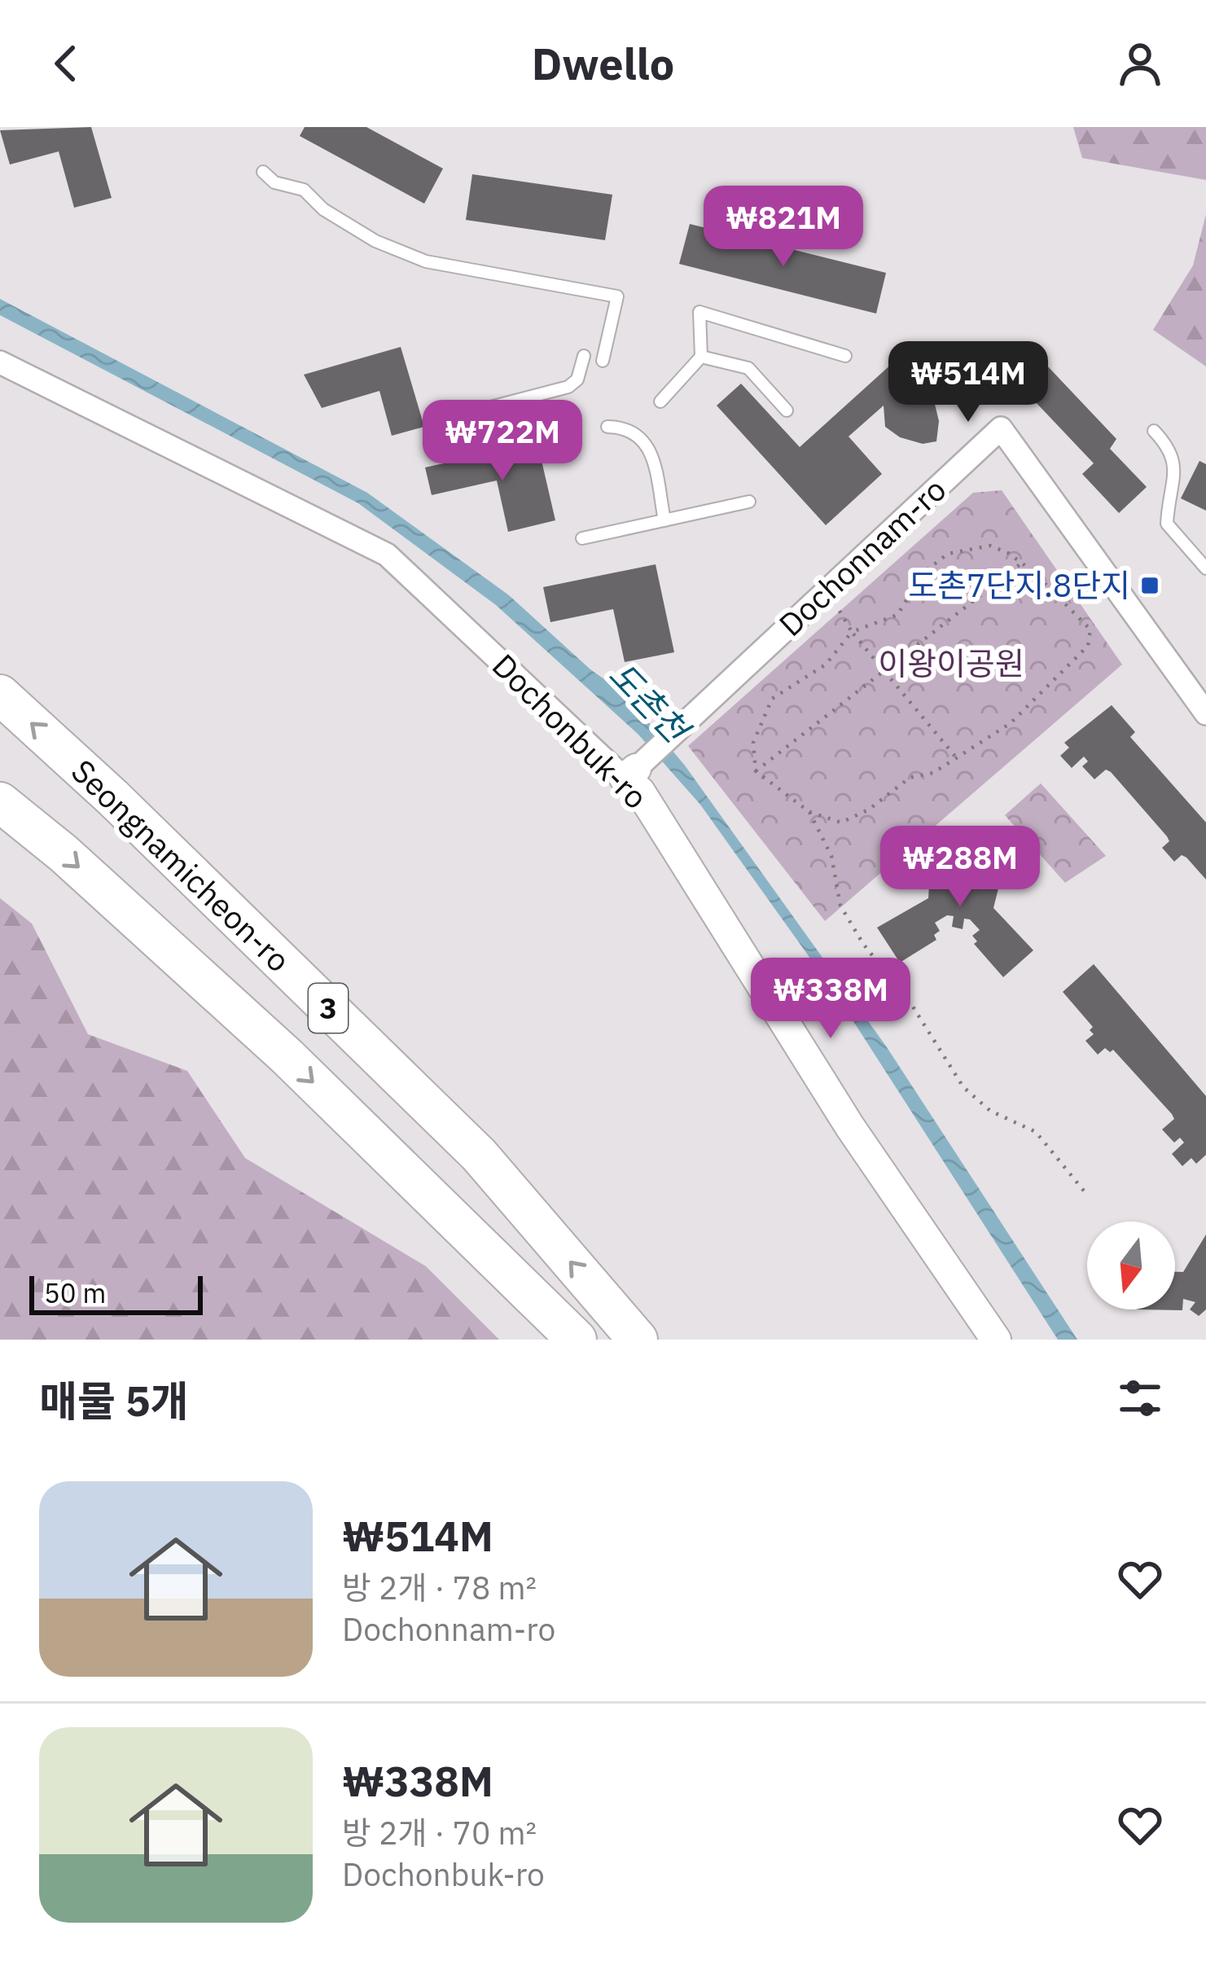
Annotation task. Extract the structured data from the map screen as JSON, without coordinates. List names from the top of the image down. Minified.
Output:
{"streets":{"highway":["Seongnamicheon-ro","3"],"street":["Dochonnam-ro","Dochonbuk-ro"]},"crossings":[["Dochonnam-ro","Dochonbuk-ro"]],"water":["도촌천"],"parks":["이왕이공원"],"places":{"transit":["도촌7단지.8단지"]},"scale_bar":"50 m","north":"bottom","page":{"header":"Dwello","price":["₩821M","₩514M","₩722M","₩288M","₩338M"],"scale":"50 m","heading":"매물 5개","list":[{"name":"₩514M","note":"방 2개 · 78 m² · Dochonnam-ro"},{"name":"₩338M","note":"방 2개 · 70 m² · Dochonbuk-ro"}]}}
